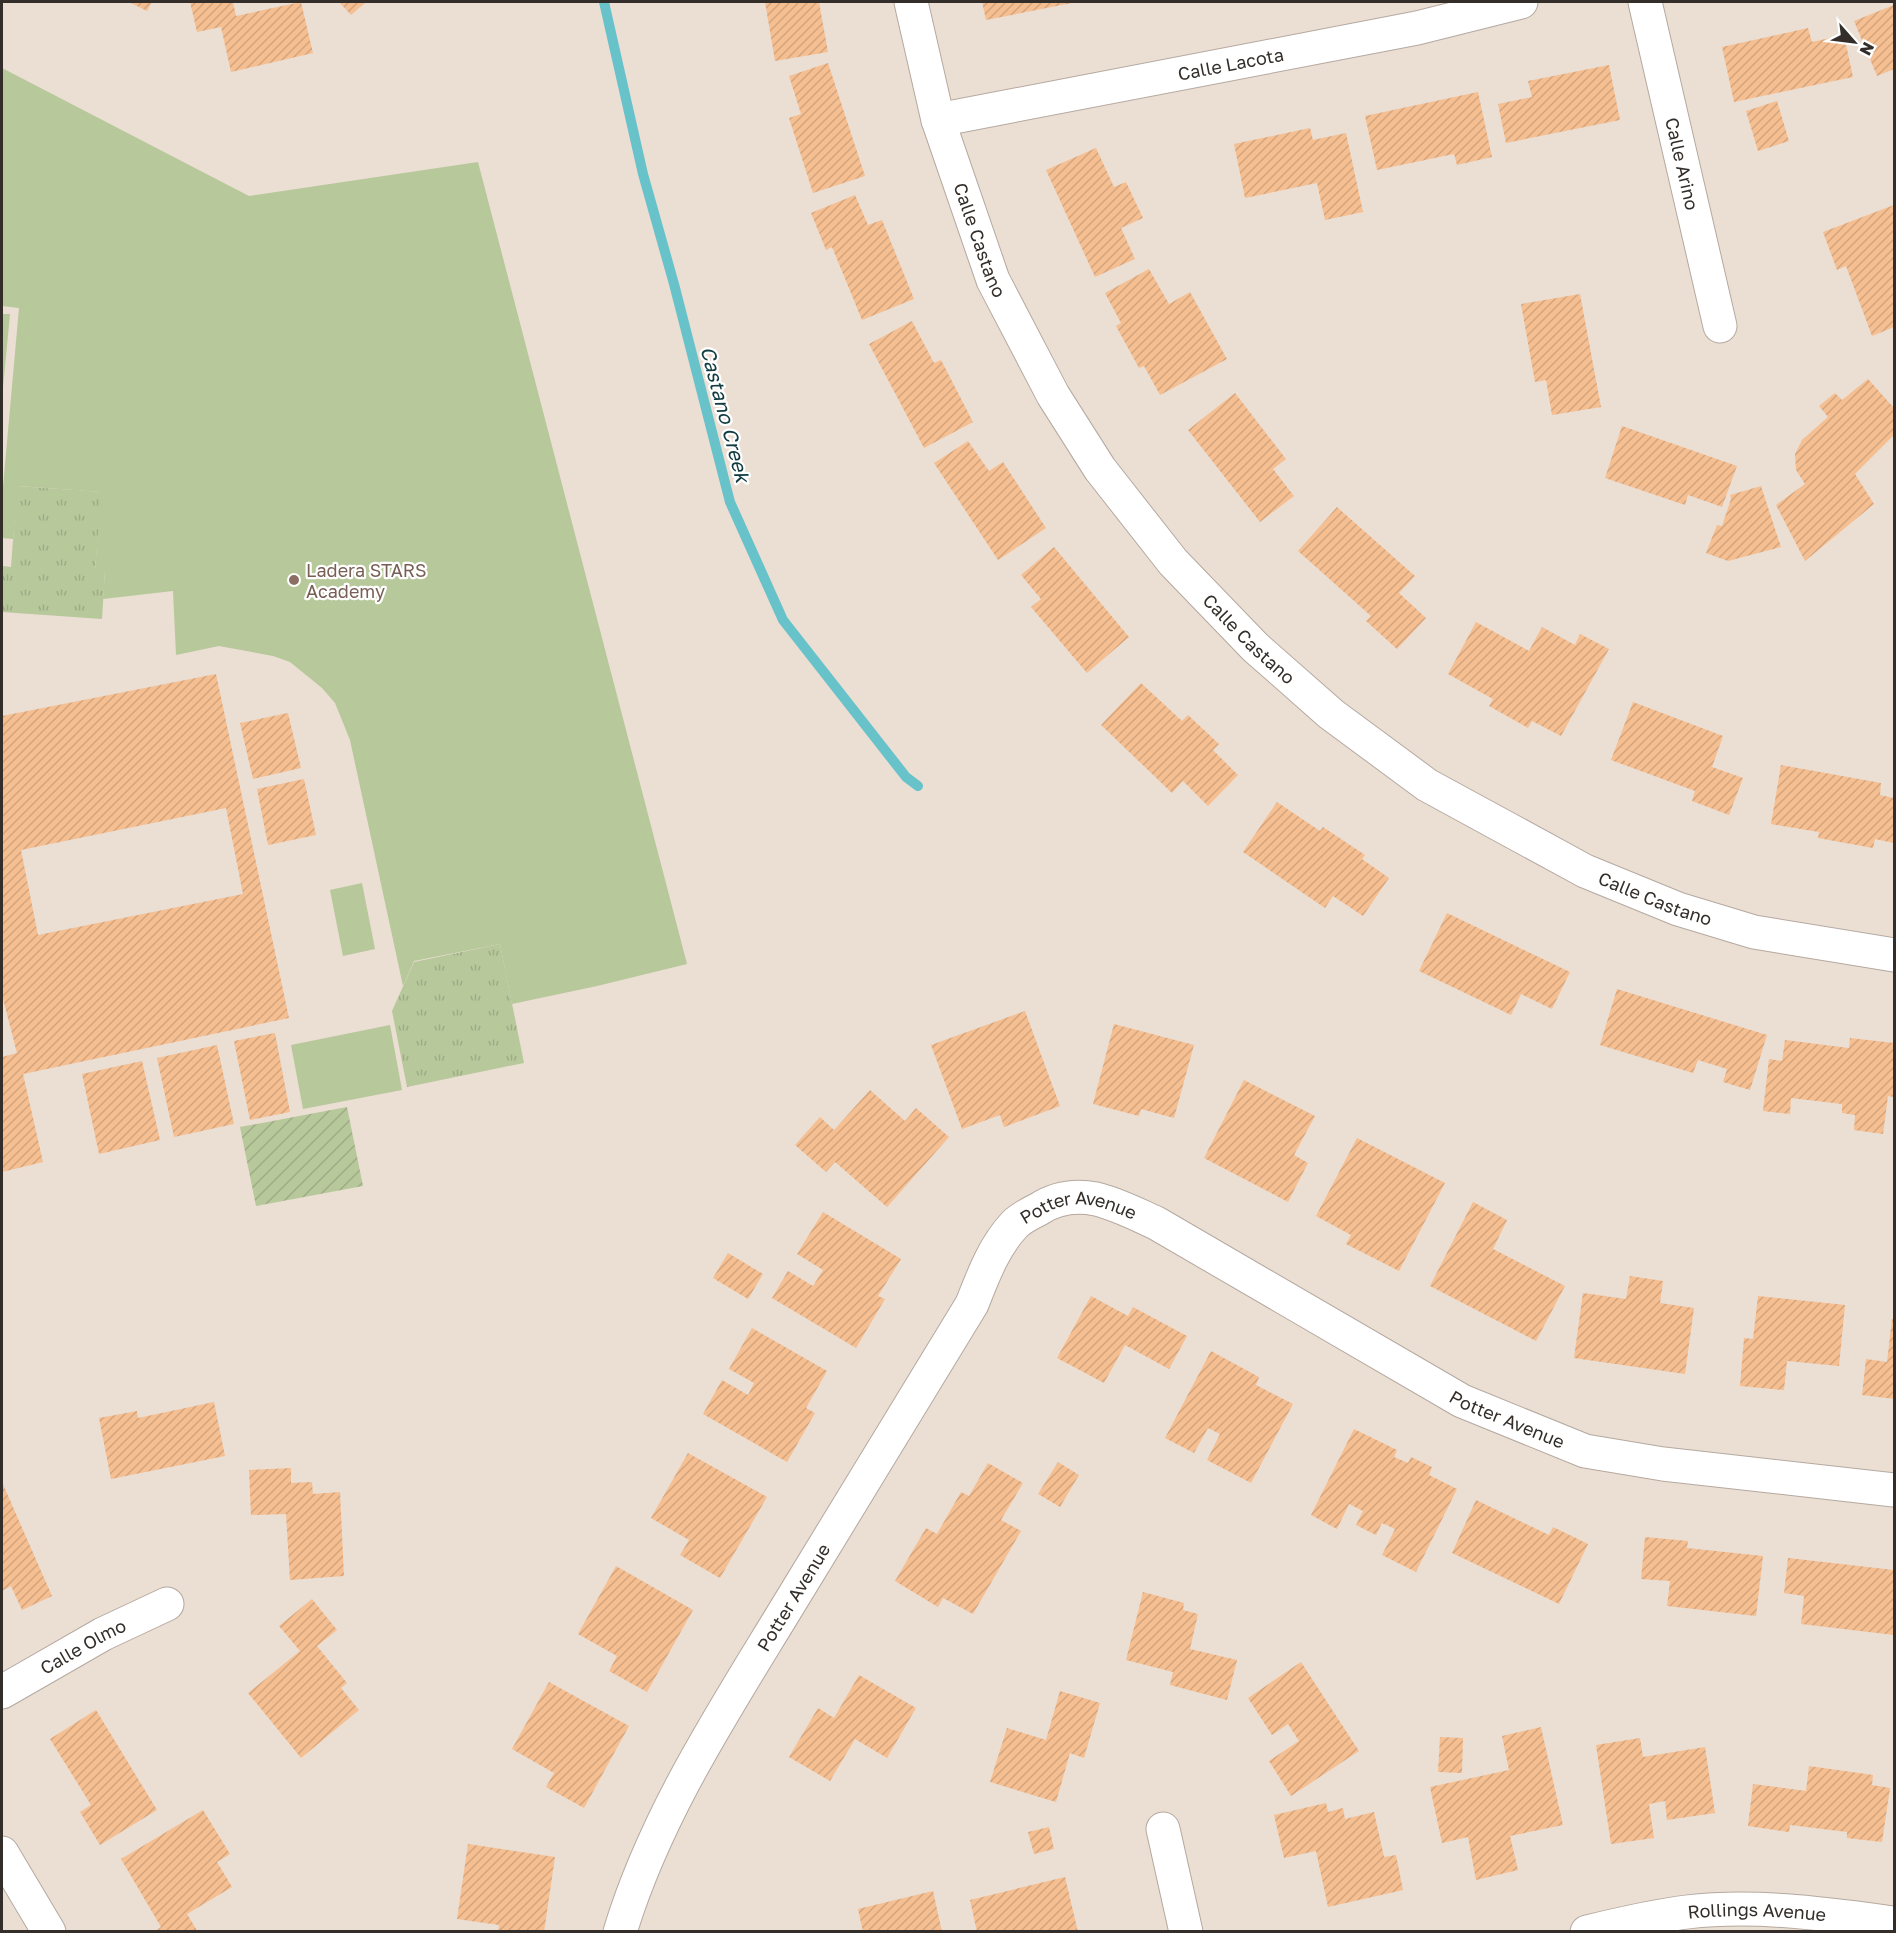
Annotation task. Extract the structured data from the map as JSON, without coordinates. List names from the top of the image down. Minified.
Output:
{"streets":{"street":["Calle Lacota","Calle Arino","Calle Castano","Potter Avenue","Calle Olmo","Rollings Avenue"]},"crossings":[["Calle Lacota","Calle Castano"]],"water":["Castano Creek"],"places":["Ladera STARS Academy"],"north":"bottom right"}
